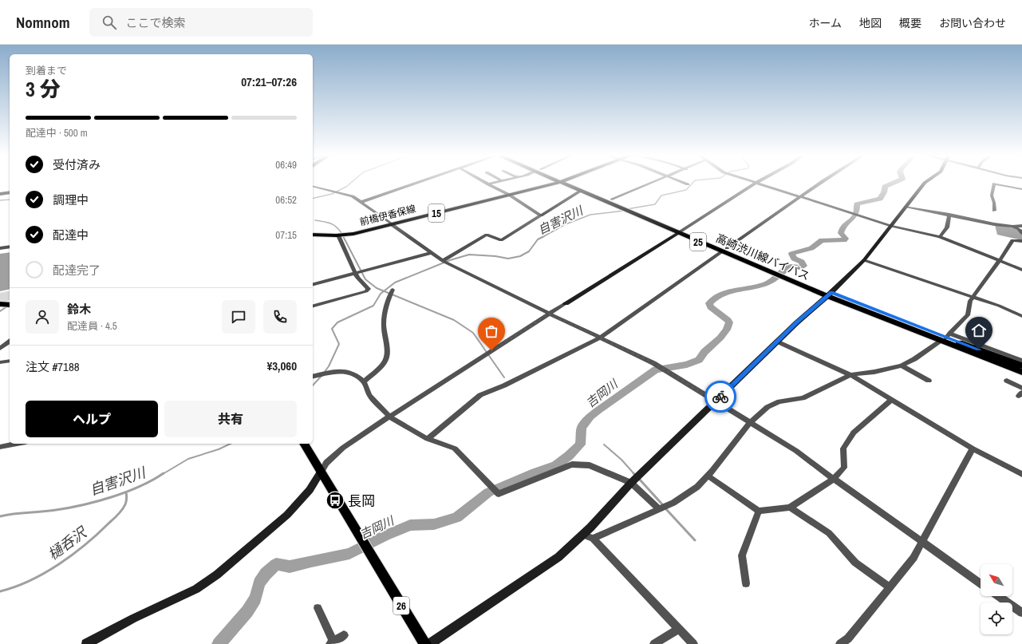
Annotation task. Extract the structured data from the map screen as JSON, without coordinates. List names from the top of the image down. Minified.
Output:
{"streets":{"main road":["15","前橋伊香保線","25","高崎渋川線バイパス","26"]},"water":["自害沢川","吉岡川","樋呑沢"],"places":{"bus stop":["長岡"]},"north":"top left","page":{"header":"Nomnom","search":"ここで検索","nav":["ホーム","地図","概要","お問い合わせ"],"heading":["3 分","到着まで","07:21–07:26"],"panel":["鈴木","配達員 · 4.5","注文 #7188","¥3,060"],"bar":"配達中 · 500 m","list":[["受付済み","06:49"],["調理中","06:52"],["配達中","07:15"],"配達完了"],"buttons":["ヘルプ","共有"]}}
